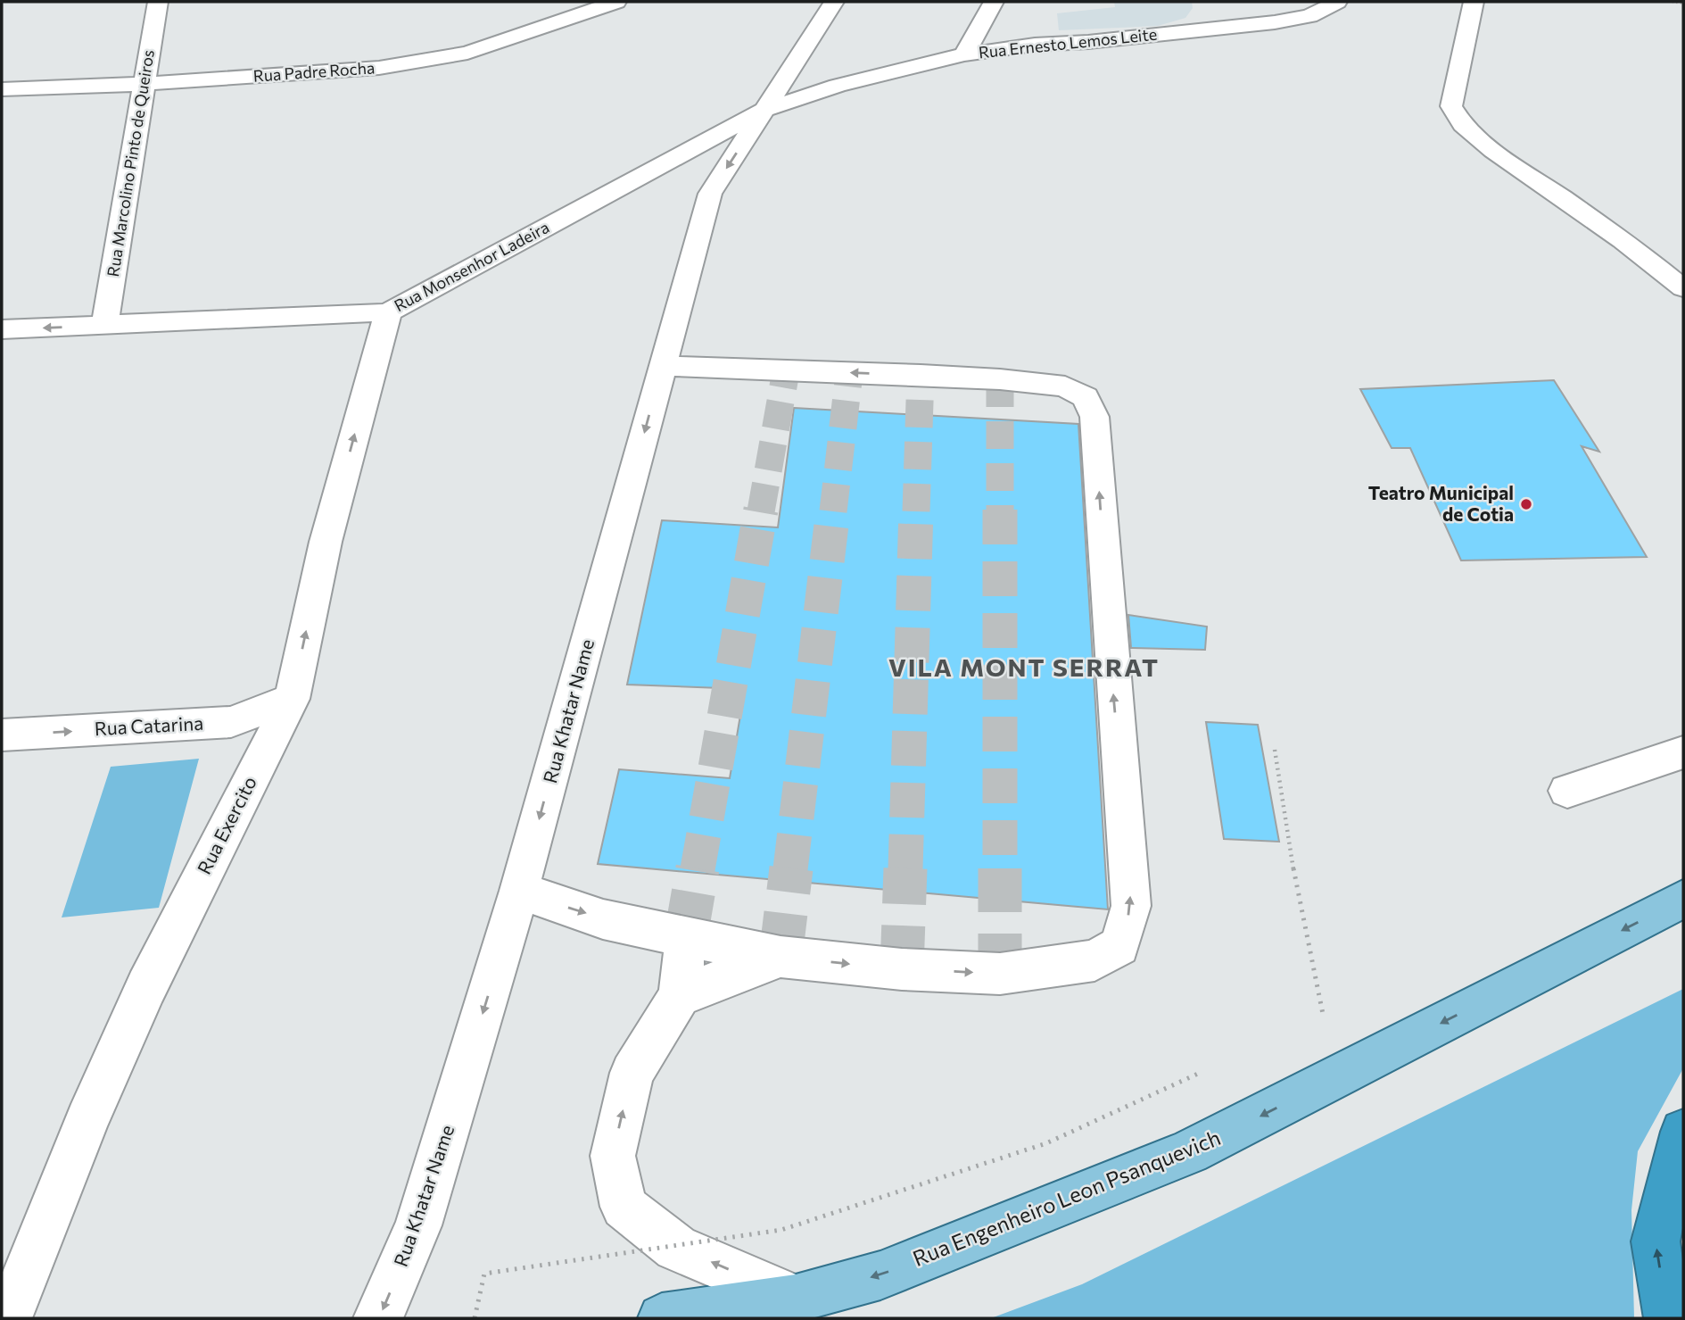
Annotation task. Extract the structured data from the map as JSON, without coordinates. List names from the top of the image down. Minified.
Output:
{"streets":{"main road":["Rua Engenheiro Leon Psanquevich"],"street":["Rua Ernesto Lemos Leite","Rua Padre Rocha","Rua Marcolino Pinto de Queiros","Rua Monsenhor Ladeira","Rua Khatar Name","Rua Catarina","Rua Exercito"]},"crossings":[["Rua Ernesto Lemos Leite","Rua Monsenhor Ladeira"],["Rua Ernesto Lemos Leite","Rua Khatar Name"],["Rua Padre Rocha","Rua Marcolino Pinto de Queiros"],["Rua Marcolino Pinto de Queiros","Rua Monsenhor Ladeira"],["Rua Monsenhor Ladeira","Rua Khatar Name"],["Rua Monsenhor Ladeira","Rua Exercito"],["Rua Catarina","Rua Exercito"]],"one_way":["Rua Khatar Name","Rua Catarina","Rua Exercito","Rua Engenheiro Leon Psanquevich"],"districts":["VILA MONT SERRAT"],"places":["Teatro Municipal de Cotia"]}
